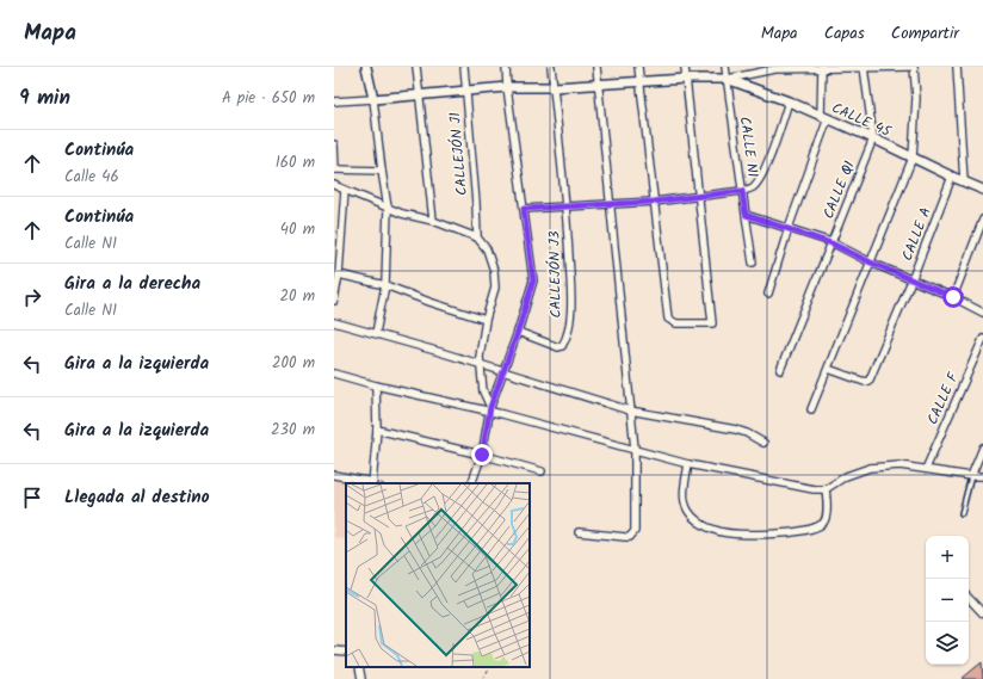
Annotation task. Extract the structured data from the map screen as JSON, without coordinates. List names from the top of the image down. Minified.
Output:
{"streets":{"street":["CALLE 45","CALLE N1","CALLEJÓN J1","CALLE Q1","CALLE A","CALLEJÓN J3","CALLE F"]},"crossings":[["CALLE 45","CALLE N1"],["CALLE 45","CALLE Q1"],["CALLE 45","CALLE A"]],"page":{"header":"Mapa","nav":["Mapa","Capas","Compartir"],"heading":["9 min","A pie · 650 m"],"list":[["Continúa","Calle 46","160 m"],["Continúa","Calle N1","40 m"],["Gira a la derecha","Calle N1","20 m"],["Gira a la izquierda","200 m"],["Gira a la izquierda","230 m"],"Llegada al destino"],"map_buttons":["+","−"]}}
